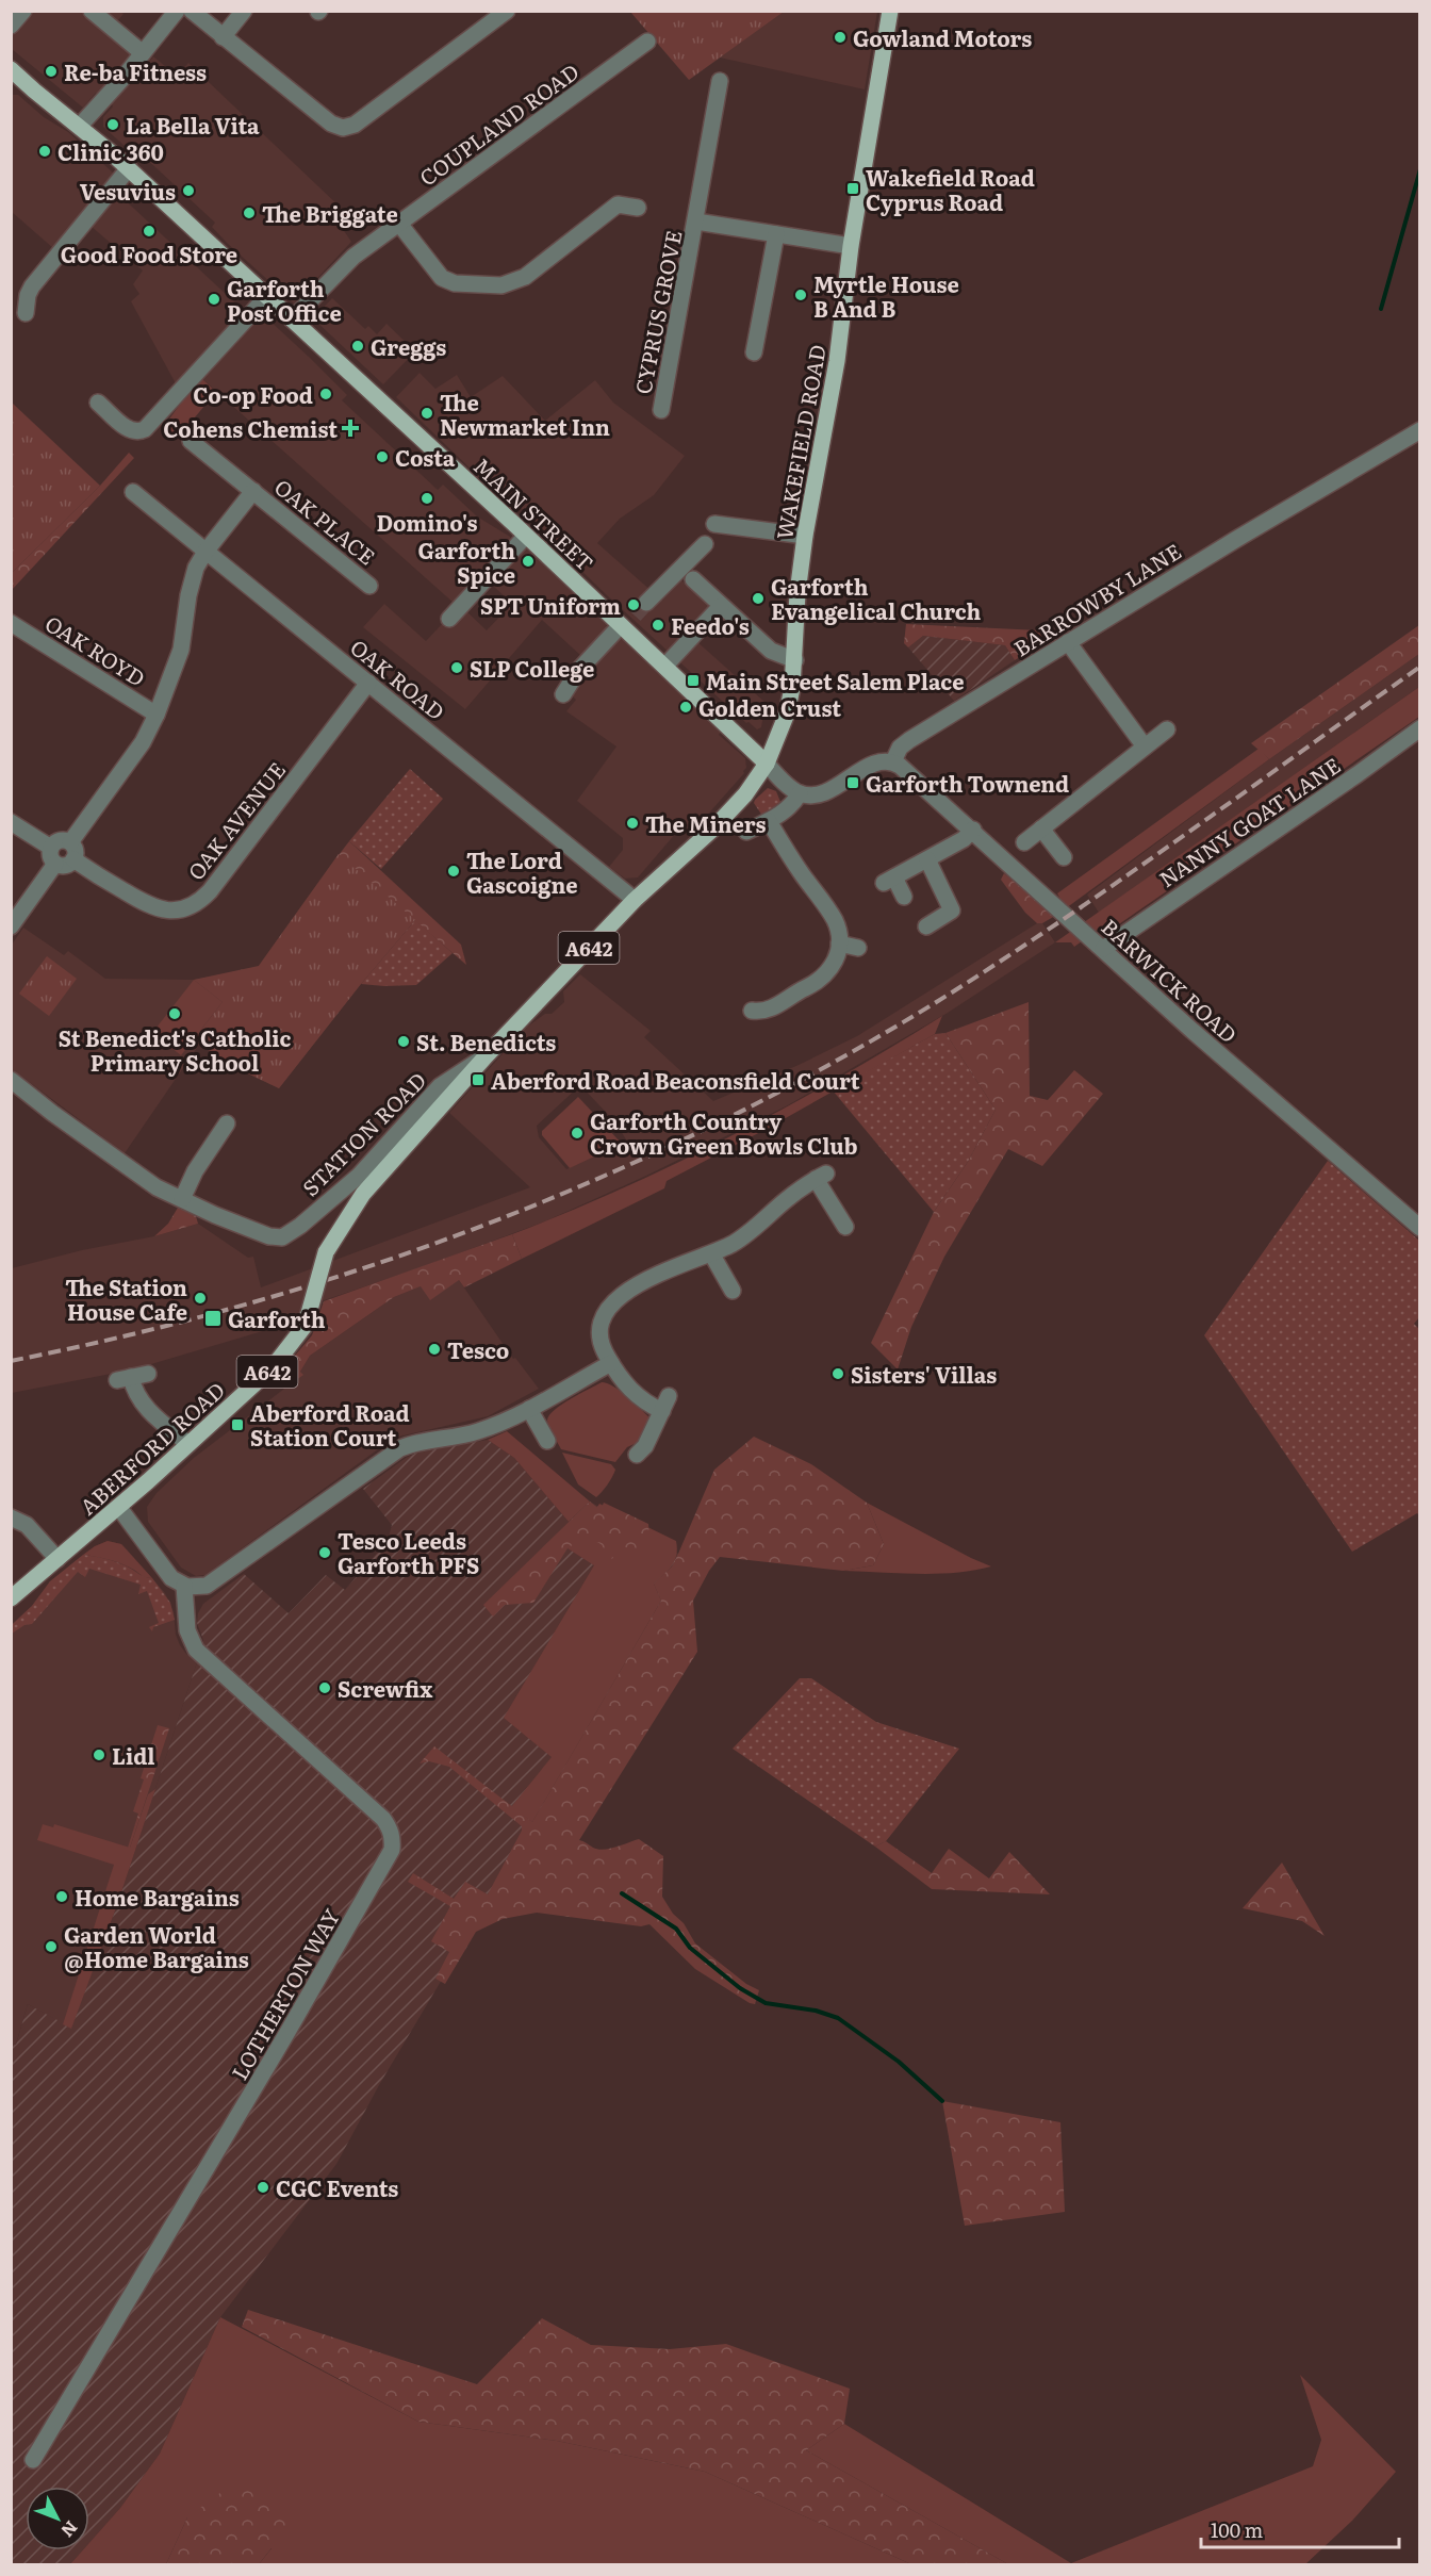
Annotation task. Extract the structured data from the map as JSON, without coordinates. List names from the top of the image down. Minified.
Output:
{"streets":{"main road":["WAKEFIELD ROAD","MAIN STREET","A642","ABERFORD ROAD"],"street":["COUPLAND ROAD","CYPRUS GROVE","OAK PLACE","BARROWBY LANE","OAK ROYD","OAK ROAD","OAK AVENUE","NANNY GOAT LANE","BARWICK ROAD","STATION ROAD","LOTHERTON WAY"]},"crossings":[["COUPLAND ROAD","MAIN STREET"],["WAKEFIELD ROAD","MAIN STREET"],["WAKEFIELD ROAD","ABERFORD ROAD"],["MAIN STREET","ABERFORD ROAD"],["OAK PLACE","OAK ROYD"],["OAK PLACE","OAK ROAD"],["OAK PLACE","OAK AVENUE"],["BARROWBY LANE","BARWICK ROAD"],["OAK ROAD","OAK AVENUE"],["OAK ROAD","ABERFORD ROAD"],["NANNY GOAT LANE","BARWICK ROAD"],["STATION ROAD","ABERFORD ROAD"]],"places":{"other":["Gowland Motors","Re-ba Fitness","La Bella Vita","Clinic 360","Vesuvius","The Briggate","Good Food Store","Myrtle House B And B","Garforth Post Office","Greggs","Co-op Food","The Newmarket Inn","Costa","Domino's","Garforth Spice","Garforth Evangelical Church","SPT Uniform","Feedo's","SLP College","Golden Crust","The Miners","The Lord Gascoigne","St Benedict's Catholic Primary School","St. Benedicts","Garforth Country Crown Green Bowls Club","The Station House Cafe","Tesco","Sisters' Villas","Tesco Leeds Garforth PFS","Screwfix","Lidl","Home Bargains","Garden World @Home Bargains","CGC Events"],"transit":["Wakefield Road Cyprus Road","Main Street Salem Place","Garforth Townend","Aberford Road Beaconsfield Court","Garforth","Aberford Road Station Court"],"health":["Cohens Chemist"]},"scale_bar":"100 m","north":"bottom right"}
